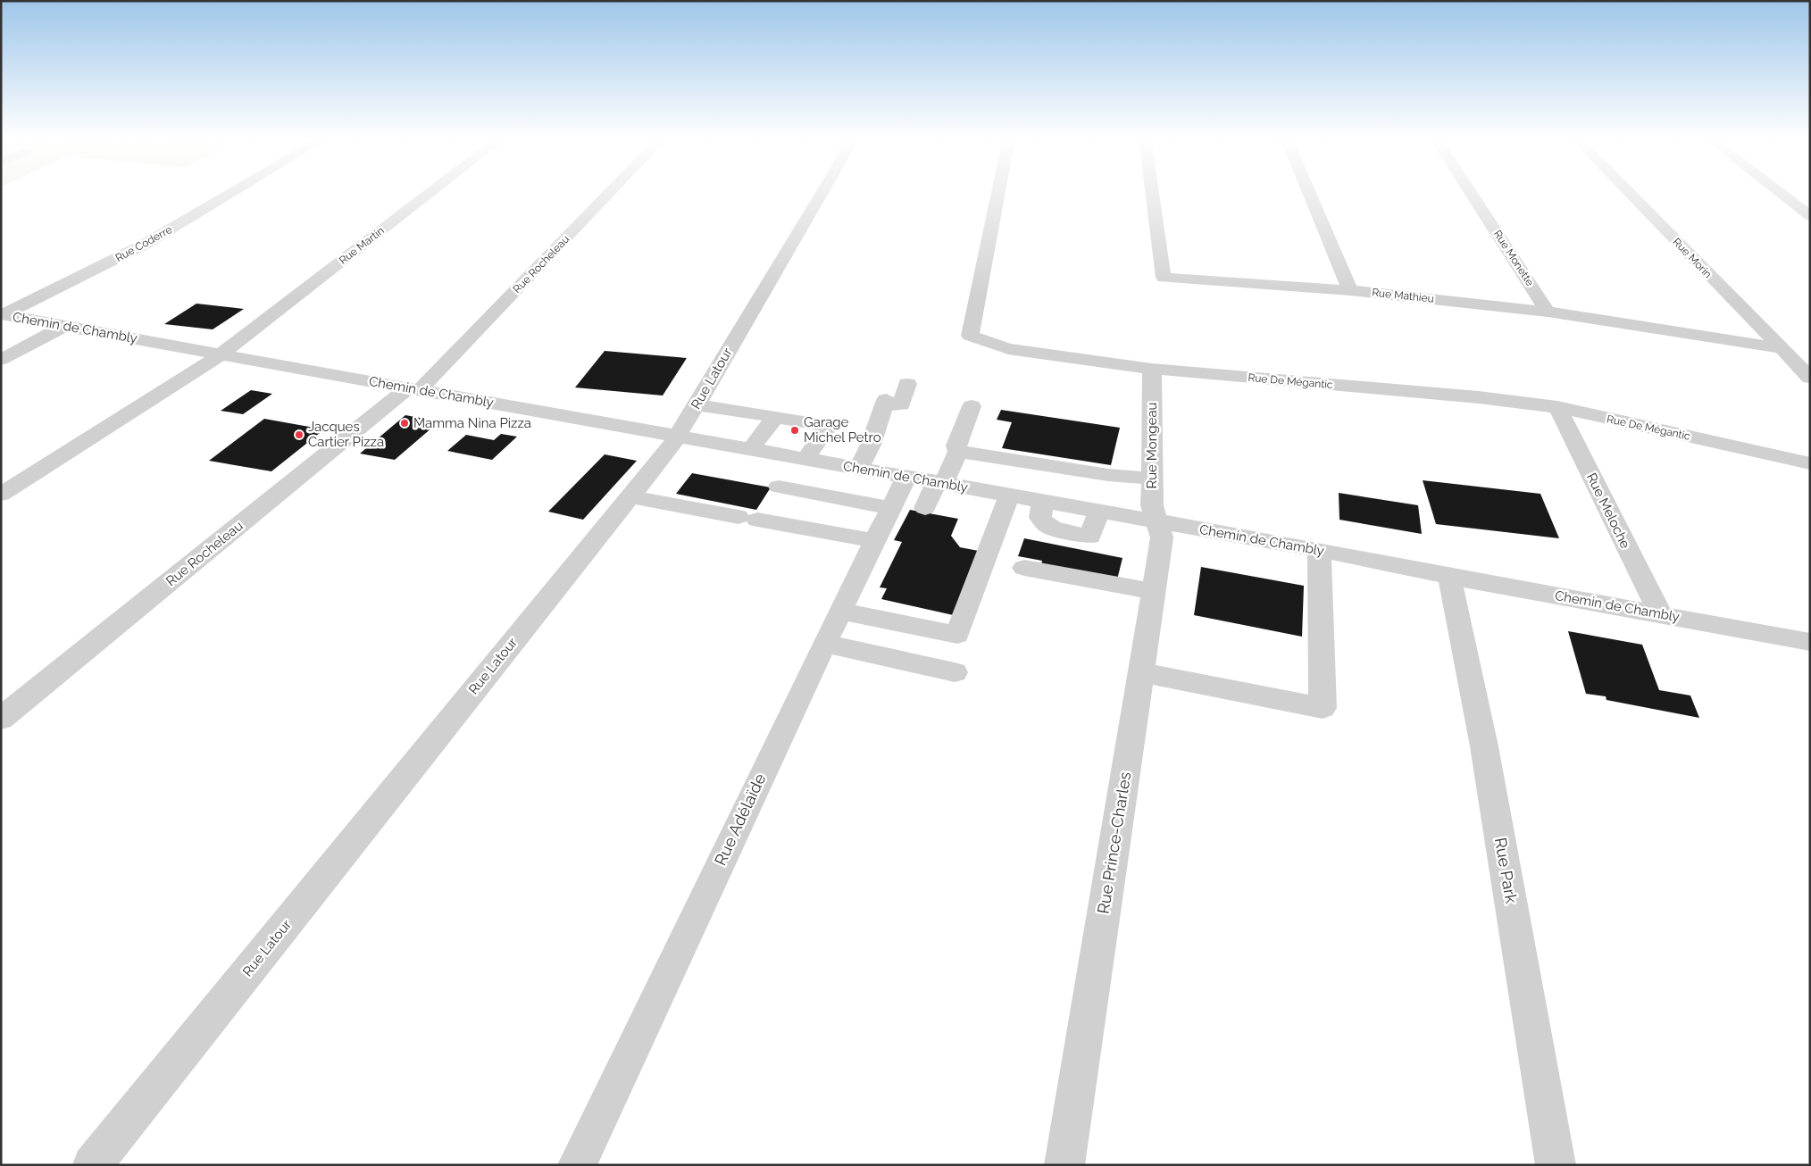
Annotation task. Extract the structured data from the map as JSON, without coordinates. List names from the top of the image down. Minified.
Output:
{"streets":{"street":["Rue Coderre","Rue Martin","Rue Monette","Rue Morin","Rue Rocheleau","Rue Mathieu","Chemin de Chambly","Rue Latour","Rue De Mégantic","Rue Mongeau","Rue Meloche","Rue Adélaïde","Rue Prince-Charles","Rue Park"]},"crossings":[["Rue Coderre","Chemin de Chambly"],["Rue Martin","Chemin de Chambly"],["Rue Monette","Rue Mathieu"],["Rue Morin","Rue Mathieu"],["Rue Rocheleau","Chemin de Chambly"],["Chemin de Chambly","Rue Latour"],["Chemin de Chambly","Rue Mongeau"],["Chemin de Chambly","Rue Meloche"],["Chemin de Chambly","Rue Adélaïde"],["Chemin de Chambly","Rue Prince-Charles"],["Chemin de Chambly","Rue Park"],["Rue De Mégantic","Rue Mongeau"],["Rue De Mégantic","Rue Meloche"],["Rue Mongeau","Rue Prince-Charles"]],"places":["Mamma Nina Pizza","Garage Michel Petro","Jacques Cartier Pizza"]}
